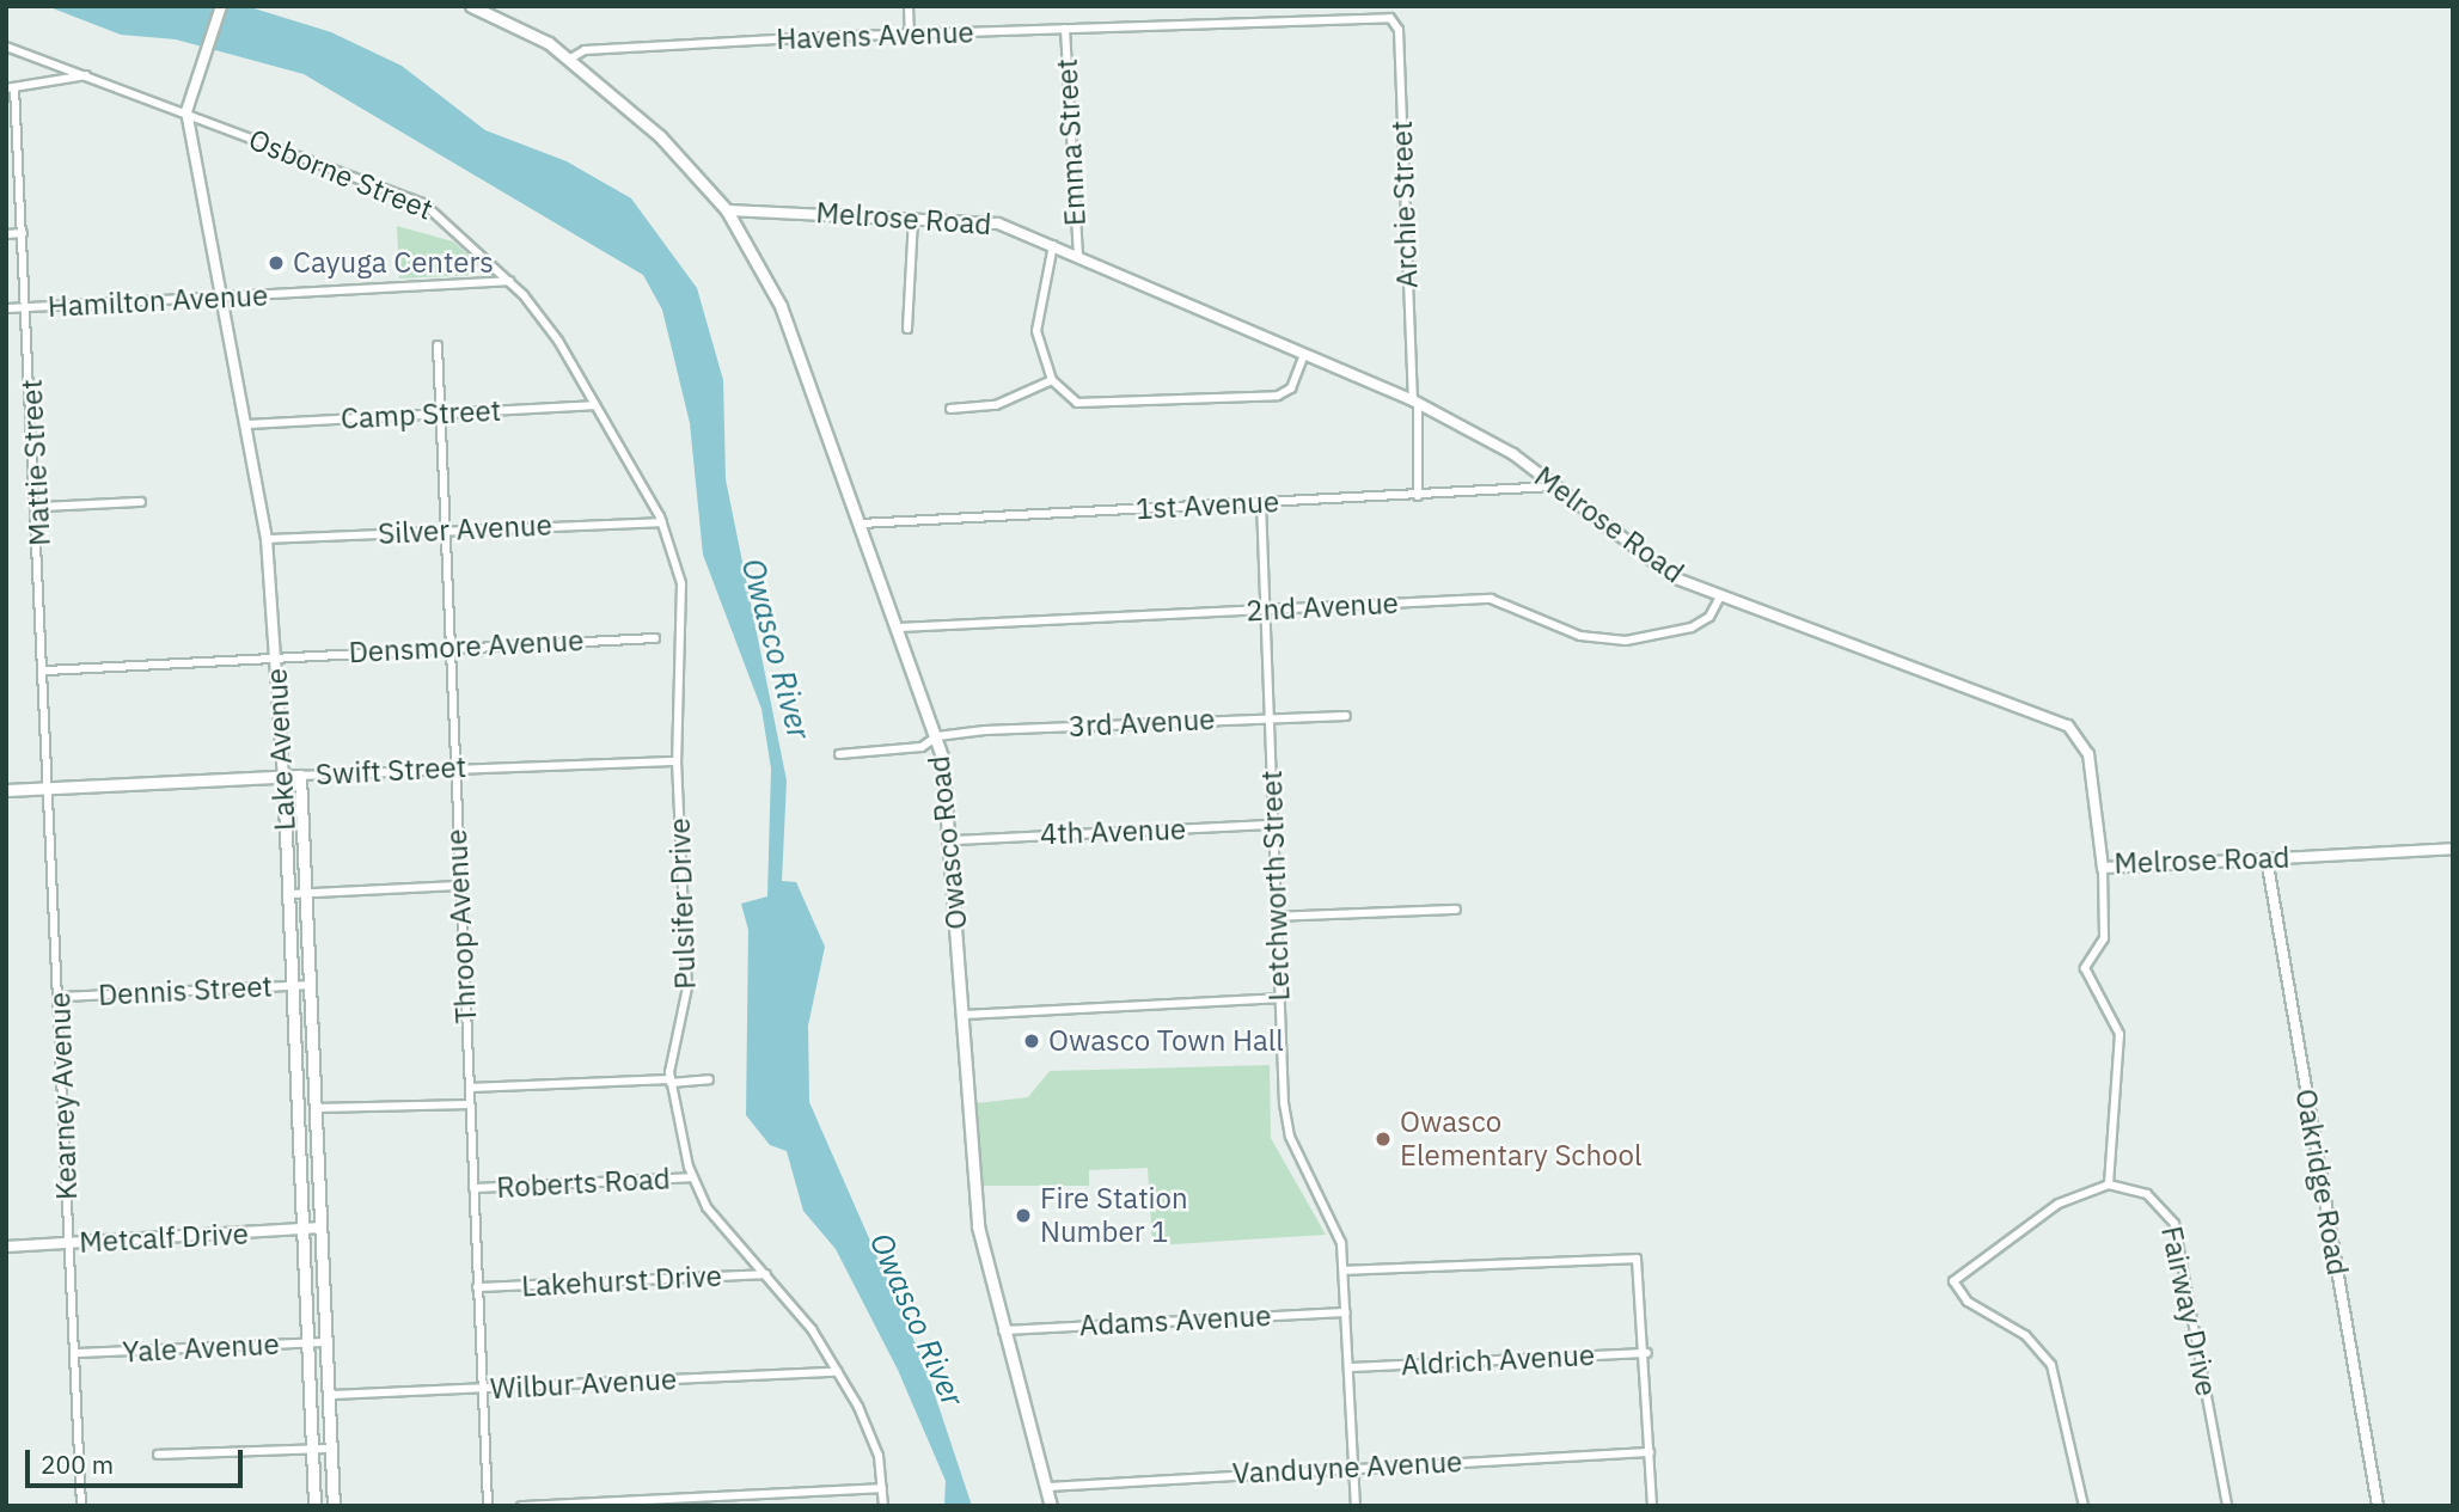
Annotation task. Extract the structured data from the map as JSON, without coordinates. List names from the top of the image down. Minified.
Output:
{"streets":{"main road":["Lake Avenue","Swift Street","Owasco Road"],"street":["Havens Avenue","Emma Street","Osborne Street","Archie Street","Melrose Road","Hamilton Avenue","Camp Street","Mattie Street","1st Avenue","Silver Avenue","2nd Avenue","Densmore Avenue","3rd Avenue","4th Avenue","Letchworth Street","Pulsifer Drive","Throop Avenue","Dennis Street","Kearney Avenue","Oakridge Road","Roberts Road","Metcalf Drive","Lakehurst Drive","Fairway Drive","Adams Avenue","Yale Avenue","Aldrich Avenue","Wilbur Avenue","Vanduyne Avenue"]},"crossings":[["Havens Avenue","Emma Street"],["Havens Avenue","Archie Street"],["Havens Avenue","Owasco Road"],["Emma Street","Melrose Road"],["Osborne Street","Hamilton Avenue"],["Osborne Street","Camp Street"],["Osborne Street","Silver Avenue"],["Osborne Street","Lake Avenue"],["Osborne Street","Pulsifer Drive"],["Archie Street","Melrose Road"],["Archie Street","1st Avenue"],["Melrose Road","1st Avenue"],["Melrose Road","2nd Avenue"],["Melrose Road","Owasco Road"],["Melrose Road","Oakridge Road"],["Hamilton Avenue","Mattie Street"],["Hamilton Avenue","Lake Avenue"],["Camp Street","Lake Avenue"],["Camp Street","Throop Avenue"],["Mattie Street","Densmore Avenue"],["Mattie Street","Swift Street"],["Mattie Street","Kearney Avenue"],["1st Avenue","Owasco Road"],["1st Avenue","Letchworth Street"],["Silver Avenue","Lake Avenue"],["Silver Avenue","Throop Avenue"],["2nd Avenue","Owasco Road"],["2nd Avenue","Letchworth Street"],["Densmore Avenue","Lake Avenue"],["Densmore Avenue","Throop Avenue"],["3rd Avenue","Owasco Road"],["3rd Avenue","Letchworth Street"],["Lake Avenue","Swift Street"],["Lake Avenue","Dennis Street"],["Lake Avenue","Metcalf Drive"],["Lake Avenue","Yale Avenue"],["Lake Avenue","Wilbur Avenue"],["Swift Street","Pulsifer Drive"],["Swift Street","Throop Avenue"],["Swift Street","Kearney Avenue"],["4th Avenue","Owasco Road"],["4th Avenue","Letchworth Street"],["Owasco Road","Adams Avenue"],["Owasco Road","Vanduyne Avenue"],["Letchworth Street","Adams Avenue"],["Letchworth Street","Aldrich Avenue"],["Letchworth Street","Vanduyne Avenue"],["Pulsifer Drive","Roberts Road"],["Pulsifer Drive","Lakehurst Drive"],["Pulsifer Drive","Wilbur Avenue"],["Throop Avenue","Roberts Road"],["Throop Avenue","Lakehurst Drive"],["Throop Avenue","Wilbur Avenue"],["Dennis Street","Kearney Avenue"],["Kearney Avenue","Metcalf Drive"],["Kearney Avenue","Yale Avenue"]],"water":["Owasco River"],"places":["Cayuga Centers","Owasco Town Hall","Owasco Elementary School","Fire Station Number 1"],"scale_bar":"200 m"}
